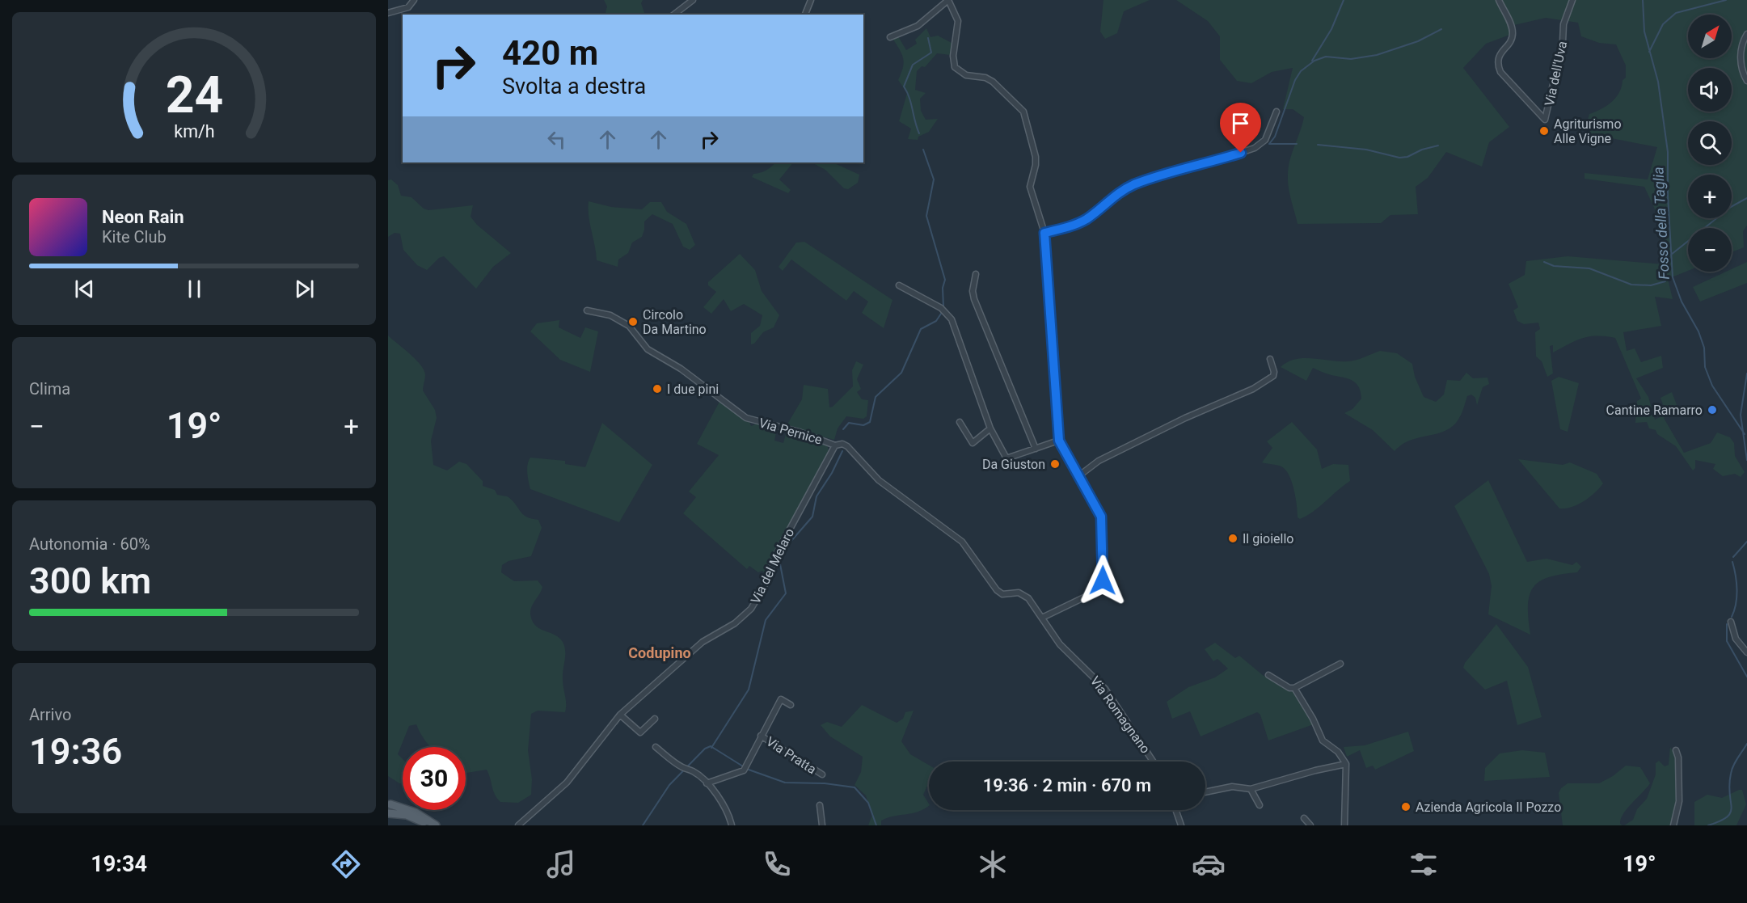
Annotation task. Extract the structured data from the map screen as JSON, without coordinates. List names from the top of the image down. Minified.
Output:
{"streets":{"street":["Via dell'Uva","Via Pernice","Via del Melaro","Via Romagnano","Via Pratta"]},"crossings":[["Via Pernice","Via del Melaro"],["Via Pernice","Via Romagnano"]],"districts":["Codupino"],"water":["Fosso della Taglia"],"places":["Agriturismo Alle Vigne","Circolo Da Martino","I due pini","Cantine Ramarro","Da Giuston","Il gioiello","Azienda Agricola Il Pozzo"],"north":"top right","page":{"map_buttons":["+","−"],"turn":["420 m","Svolta a destra"],"song":["Neon Rain","Kite Club"],"tile":["Clima",["Autonomia · 60%","300 km"],["Arrivo","19:36"]],"heat":["−","19°","+"],"limit":"30","trip":"19:36 · 2 min · 670 m","tabs":["19:34","19°"],"gauge":["24","km/h"]}}
